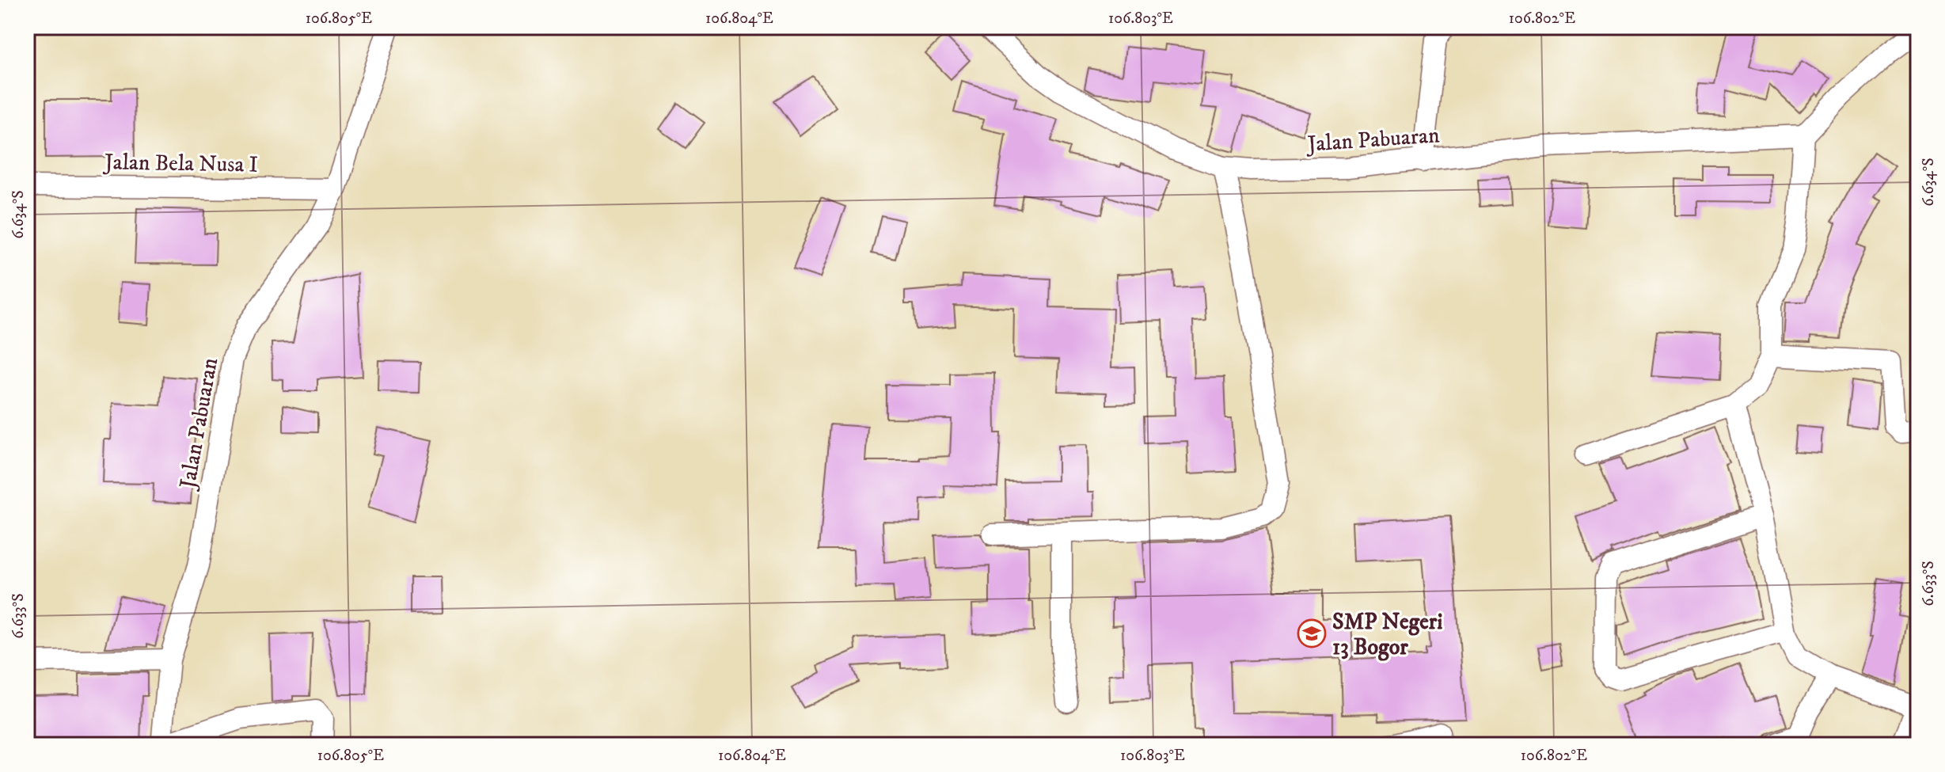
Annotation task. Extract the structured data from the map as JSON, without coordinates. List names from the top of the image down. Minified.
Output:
{"streets":{"street":["Jalan Pabuaran","Jalan Bela Nusa I"]},"crossings":[["Jalan Pabuaran","Jalan Bela Nusa I"]],"places":{"school or university":["SMP Negeri 13 Bogor"]},"coordinates":["106.805°E","106.804°E","106.803°E","106.802°E","6.634°S","6.633°S"]}
